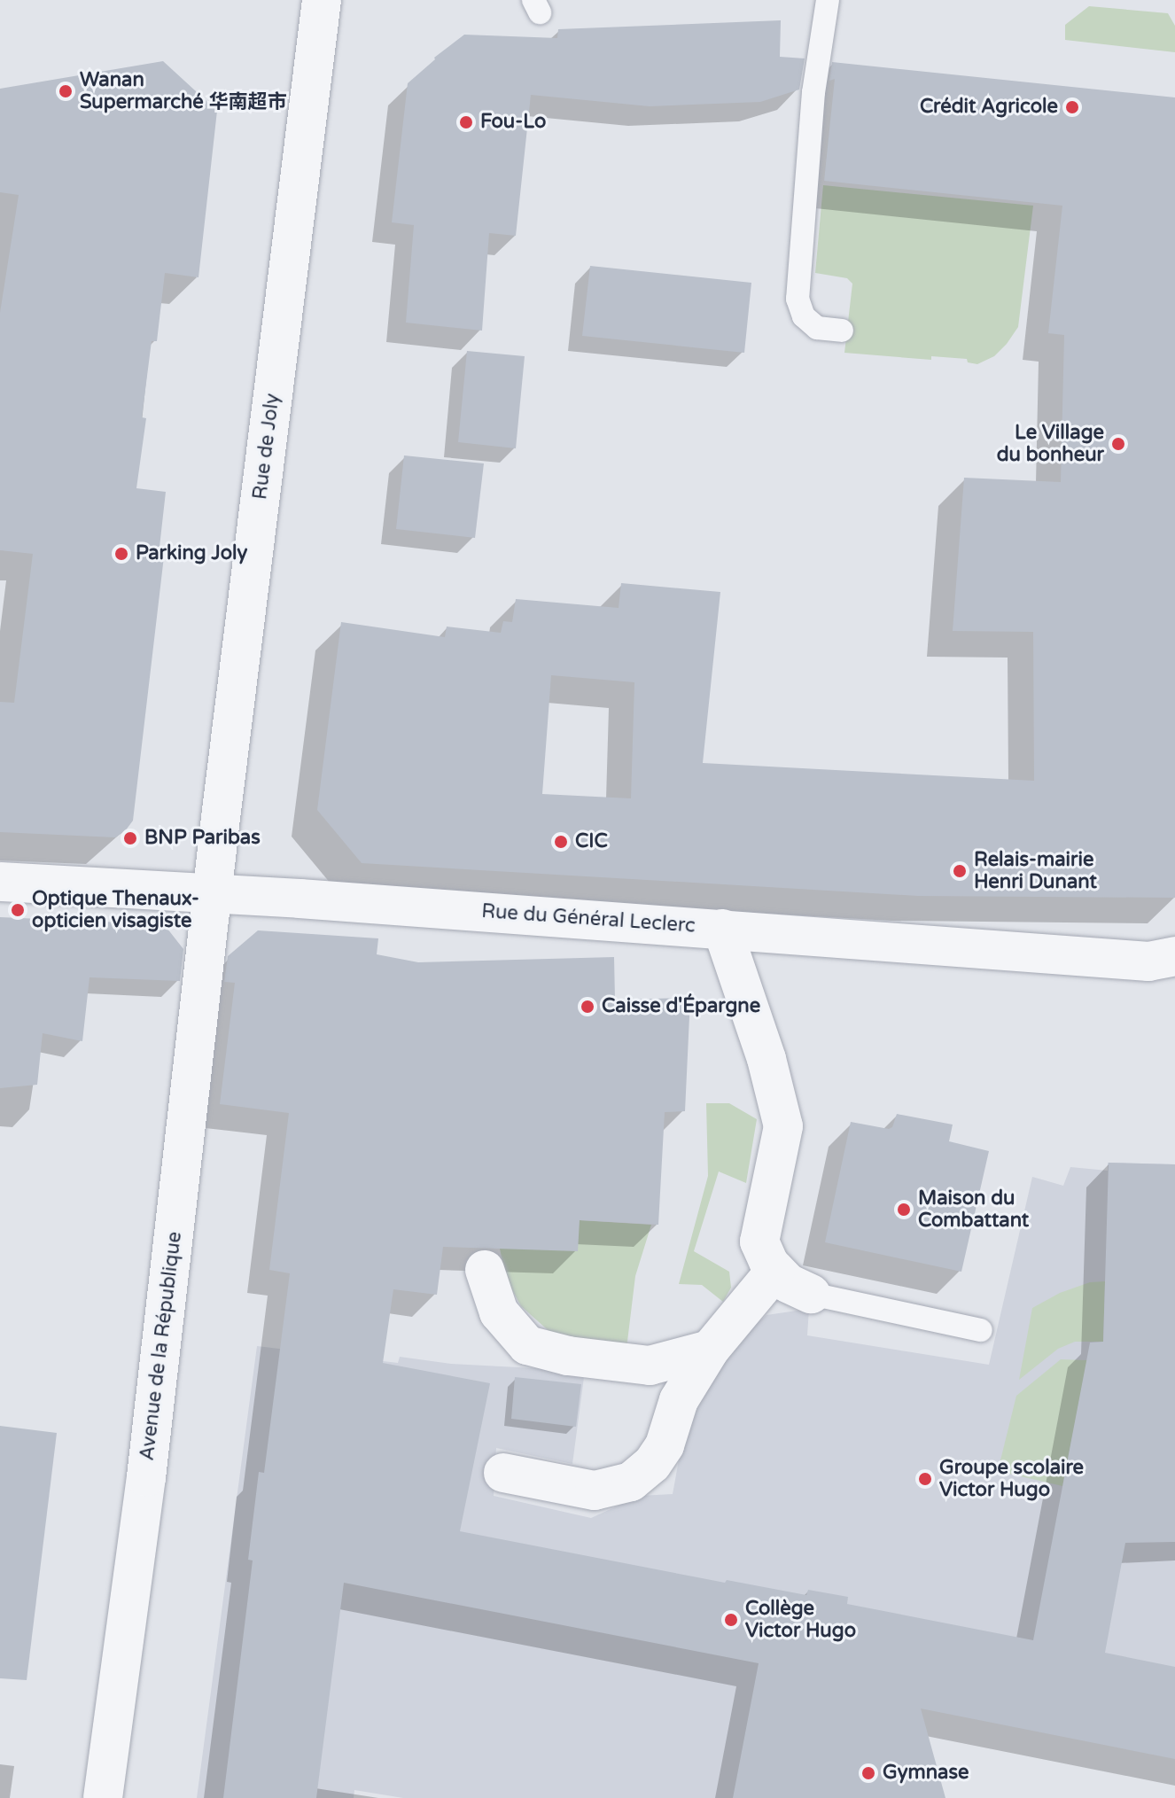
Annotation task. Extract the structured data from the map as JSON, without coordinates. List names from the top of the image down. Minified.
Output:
{"streets":{"street":["Rue de Joly","Rue du Général Leclerc","Avenue de la République"]},"crossings":[["Rue de Joly","Rue du Général Leclerc"],["Rue de Joly","Avenue de la République"],["Rue du Général Leclerc","Avenue de la République"]],"places":["Wanan Supermarché 华南超市","Crédit Agricole","Fou-Lo","Le Village du bonheur","Parking Joly","BNP Paribas","CIC","Relais-mairie Henri Dunant","Optique Thenaux- opticien visagiste","Caisse d'Épargne","Maison du Combattant","Groupe scolaire Victor Hugo","Collège Victor Hugo","Gymnase"]}
